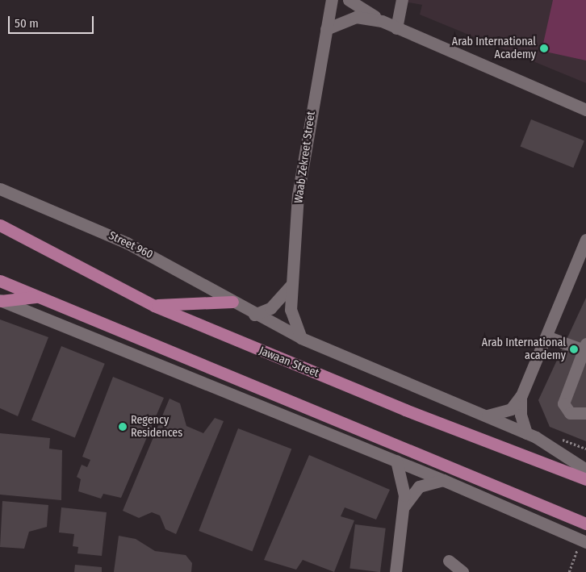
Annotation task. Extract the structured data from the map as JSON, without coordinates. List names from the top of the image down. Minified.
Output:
{"streets":{"main road":["Jawaan Street"],"street":["Waab Zekreet Street","Street 960"]},"places":["Arab International Academy","Arab International academy","Regency Residences"],"scale_bar":"50 m"}
